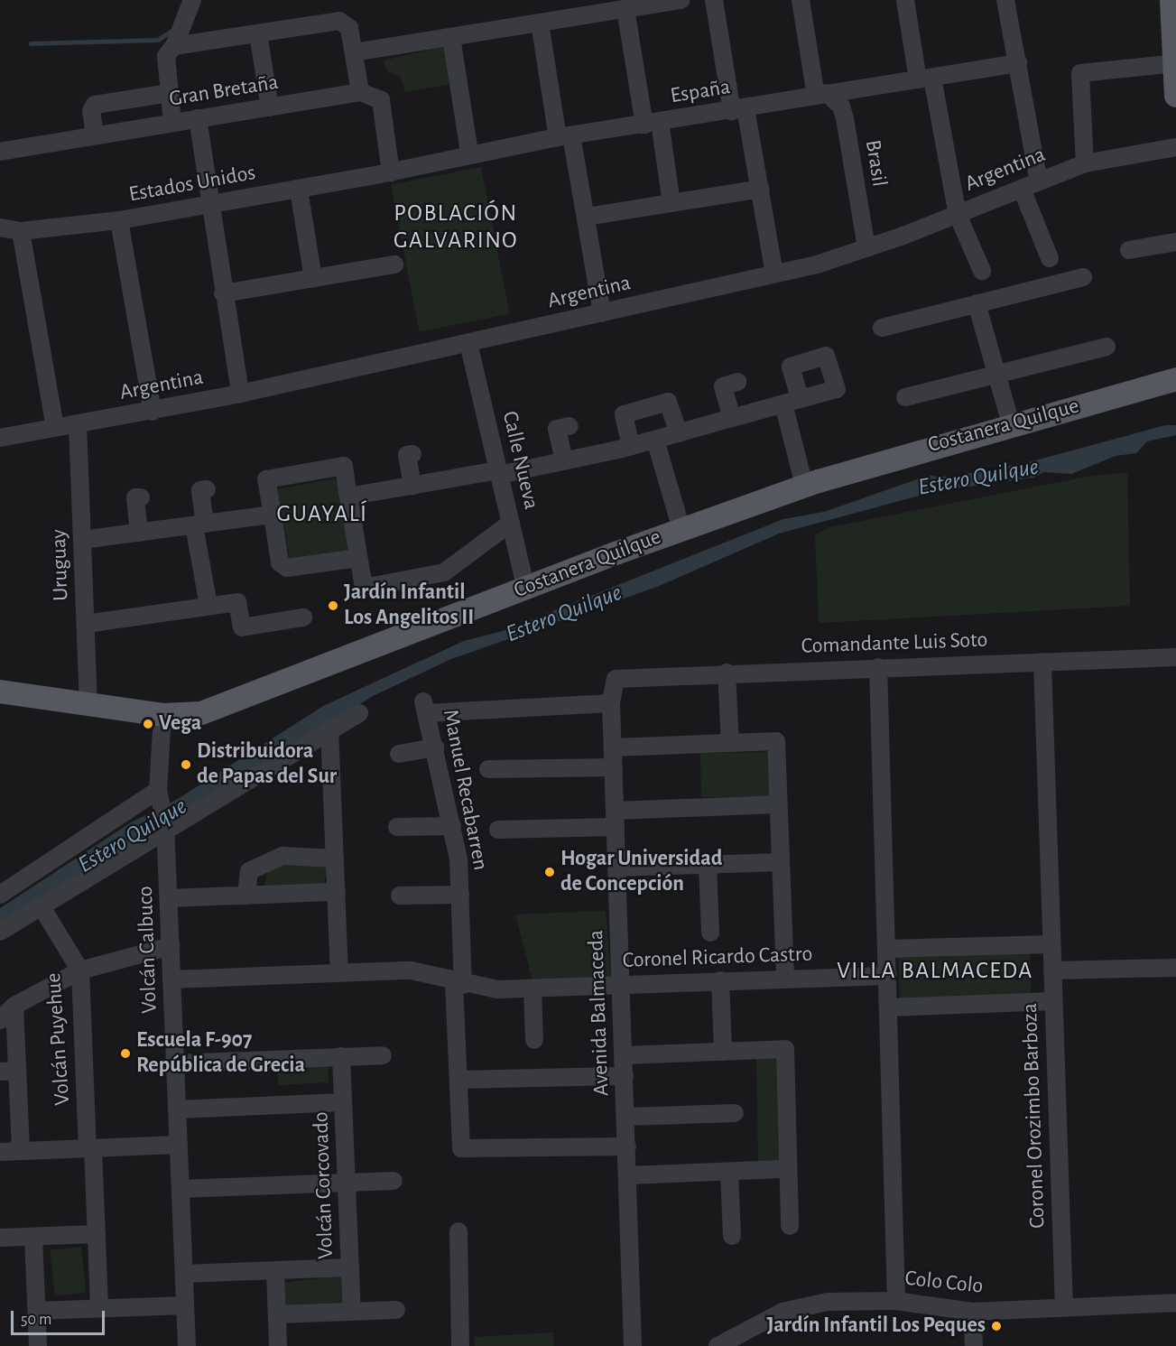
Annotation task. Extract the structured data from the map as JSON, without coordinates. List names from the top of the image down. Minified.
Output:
{"streets":{"main road":["Costanera Quilque"],"street":["Gran Bretaña","España","Brasil","Argentina","Estados Unidos","Calle Nueva","Uruguay","Comandante Luis Soto","Manuel Recabarren","Volcán Calbuco","Coronel Ricardo Castro","Avenida Balmaceda","Volcán Puyehue","Coronel Orozimbo Barboza","Volcán Corcovado","Colo Colo"]},"crossings":[["España","Brasil"],["España","Estados Unidos"],["Brasil","Argentina"],["Argentina","Calle Nueva"],["Argentina","Uruguay"],["Costanera Quilque","Calle Nueva"],["Costanera Quilque","Uruguay"],["Costanera Quilque","Volcán Calbuco"],["Comandante Luis Soto","Avenida Balmaceda"],["Comandante Luis Soto","Coronel Orozimbo Barboza"],["Manuel Recabarren","Coronel Ricardo Castro"],["Manuel Recabarren","Avenida Balmaceda"],["Volcán Calbuco","Coronel Ricardo Castro"],["Coronel Ricardo Castro","Avenida Balmaceda"],["Coronel Orozimbo Barboza","Colo Colo"]],"districts":["POBLACIÓN GALVARINO","GUAYALÍ","VILLA BALMACEDA"],"water":["Estero Quilque"],"places":["Jardín Infantil Los Angelitos II","Vega","Distribuidora de Papas del Sur","Hogar Universidad de Concepción","Escuela F-907 República de Grecia","Jardín Infantil Los Peques"],"scale_bar":"50 m"}
